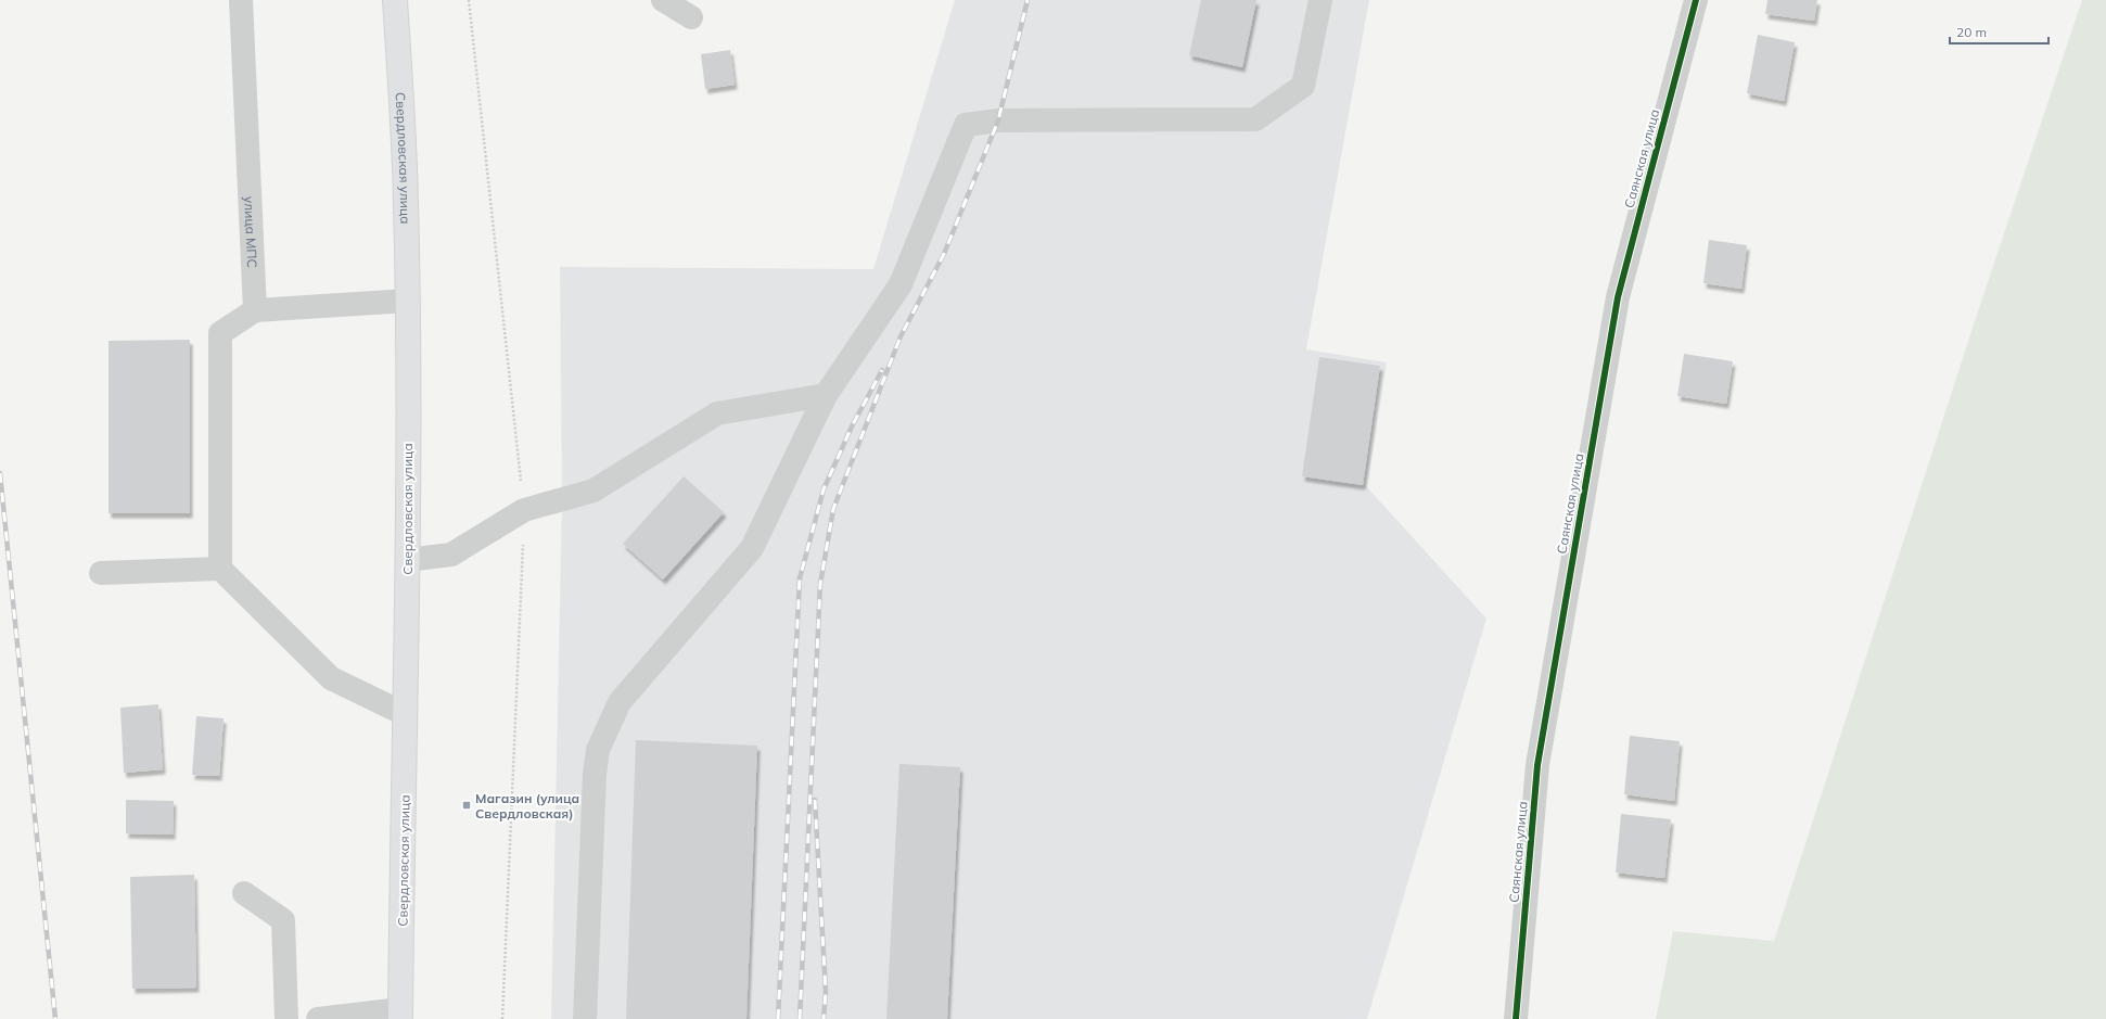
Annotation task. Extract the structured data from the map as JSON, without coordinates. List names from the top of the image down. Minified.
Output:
{"streets":{"highway":["Свердловская улица"],"street":["Саянская улица","улица МПС"]},"places":{"transit":["Магазин (улица Свердловская)"]},"scale_bar":"20 m"}
